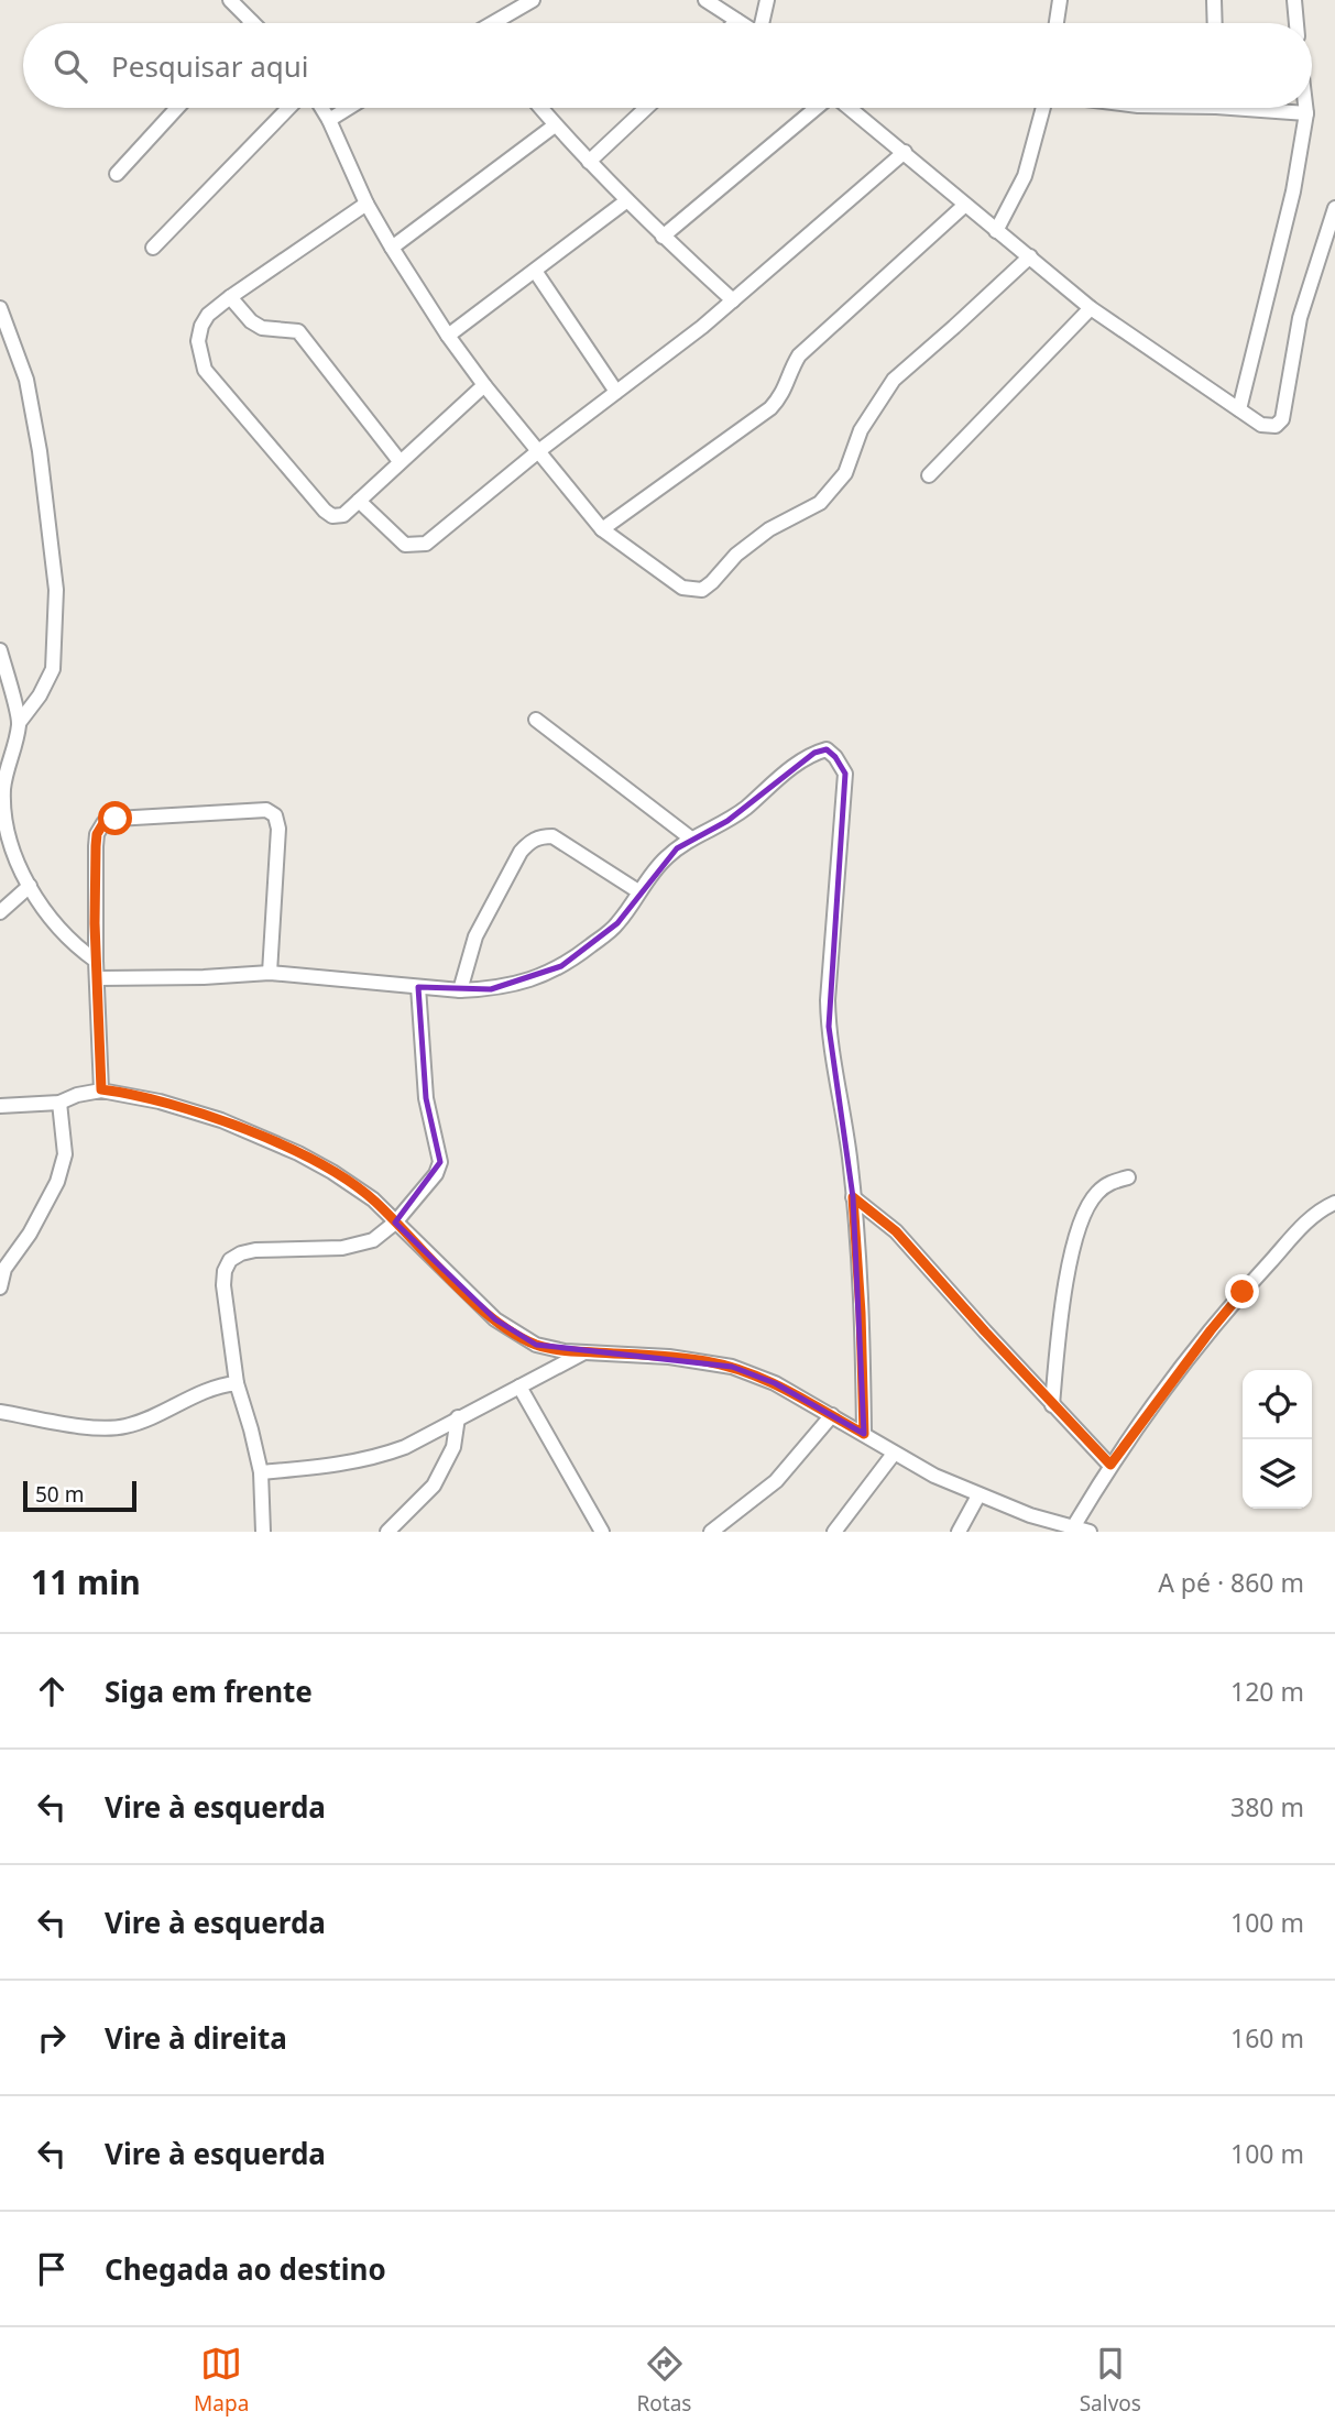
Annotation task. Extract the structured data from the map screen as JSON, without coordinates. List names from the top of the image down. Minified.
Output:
{"scale_bar":"50 m","page":{"search":"Pesquisar aqui","scale":"50 m","heading":["11 min","A pé · 860 m"],"list":[["Siga em frente","120 m"],["Vire à esquerda","380 m"],["Vire à esquerda","100 m"],["Vire à direita","160 m"],["Vire à esquerda","100 m"],"Chegada ao destino"],"nav":["Mapa","Rotas","Salvos"]}}
